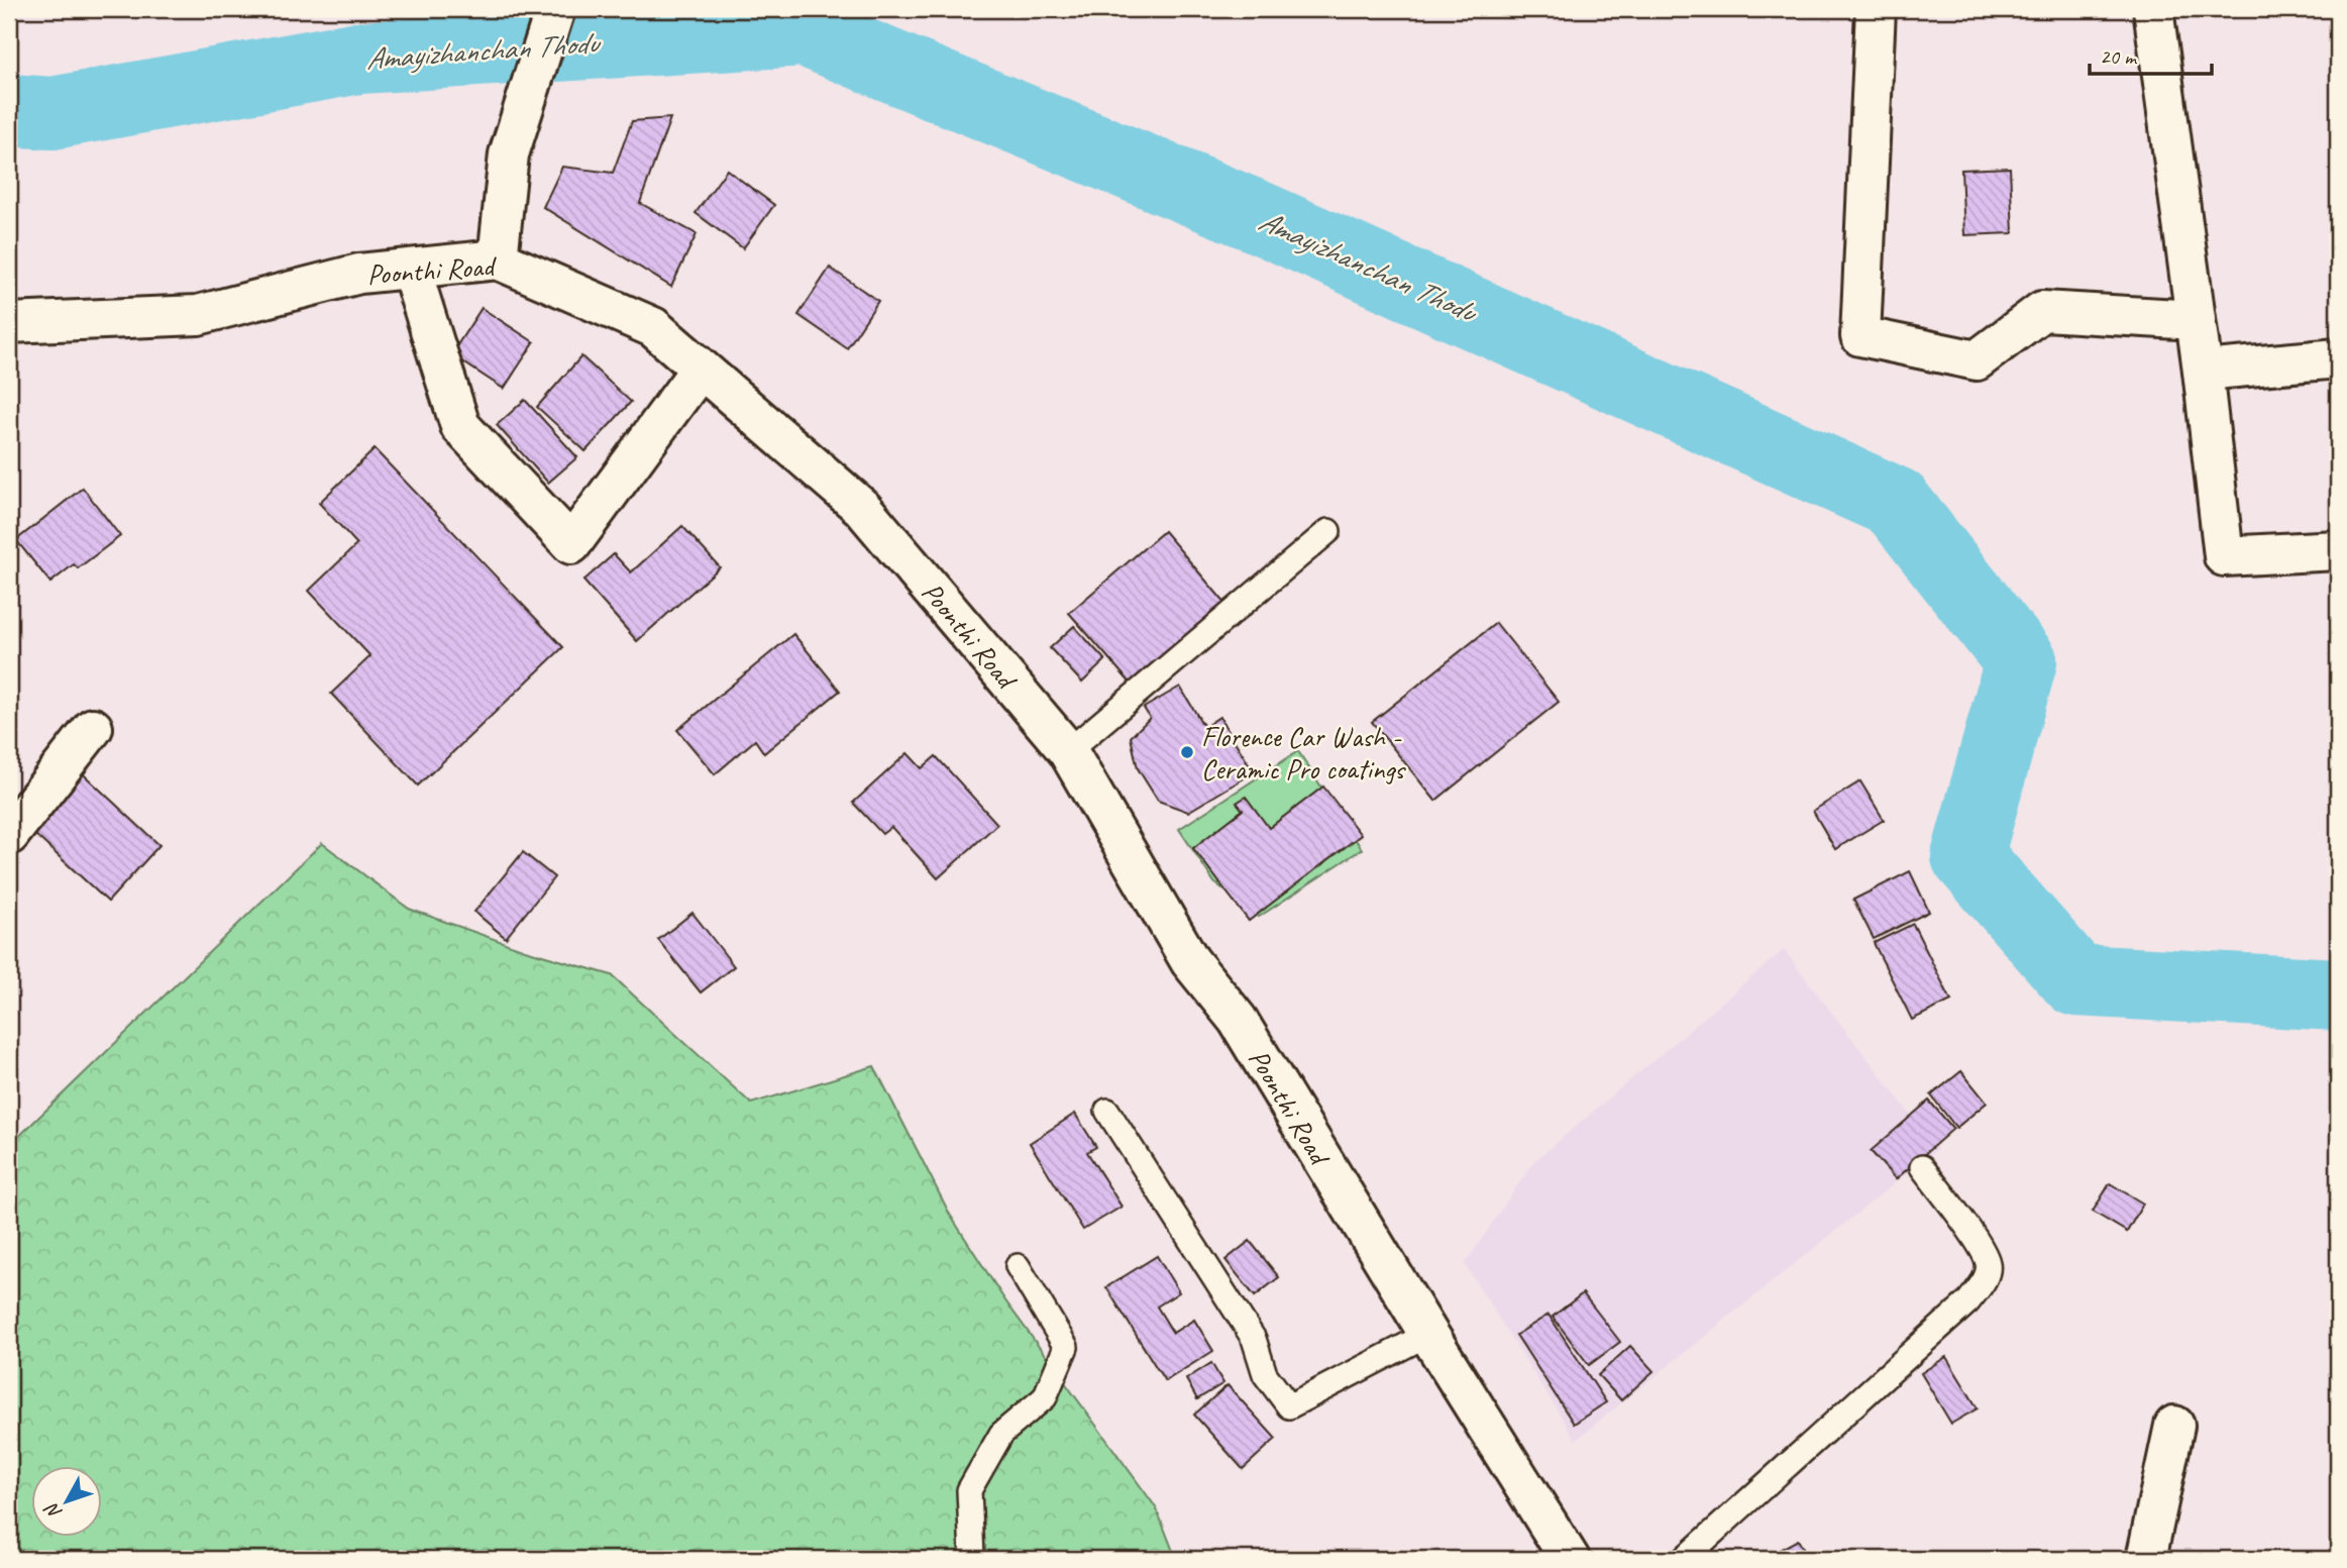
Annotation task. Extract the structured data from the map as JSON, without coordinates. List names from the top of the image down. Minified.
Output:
{"streets":{"street":["Poonthi Road"]},"water":["Amayizhanchan Thodu"],"places":["Florence Car Wash - Ceramic Pro coatings"],"scale_bar":"20 m","north":"bottom left"}
